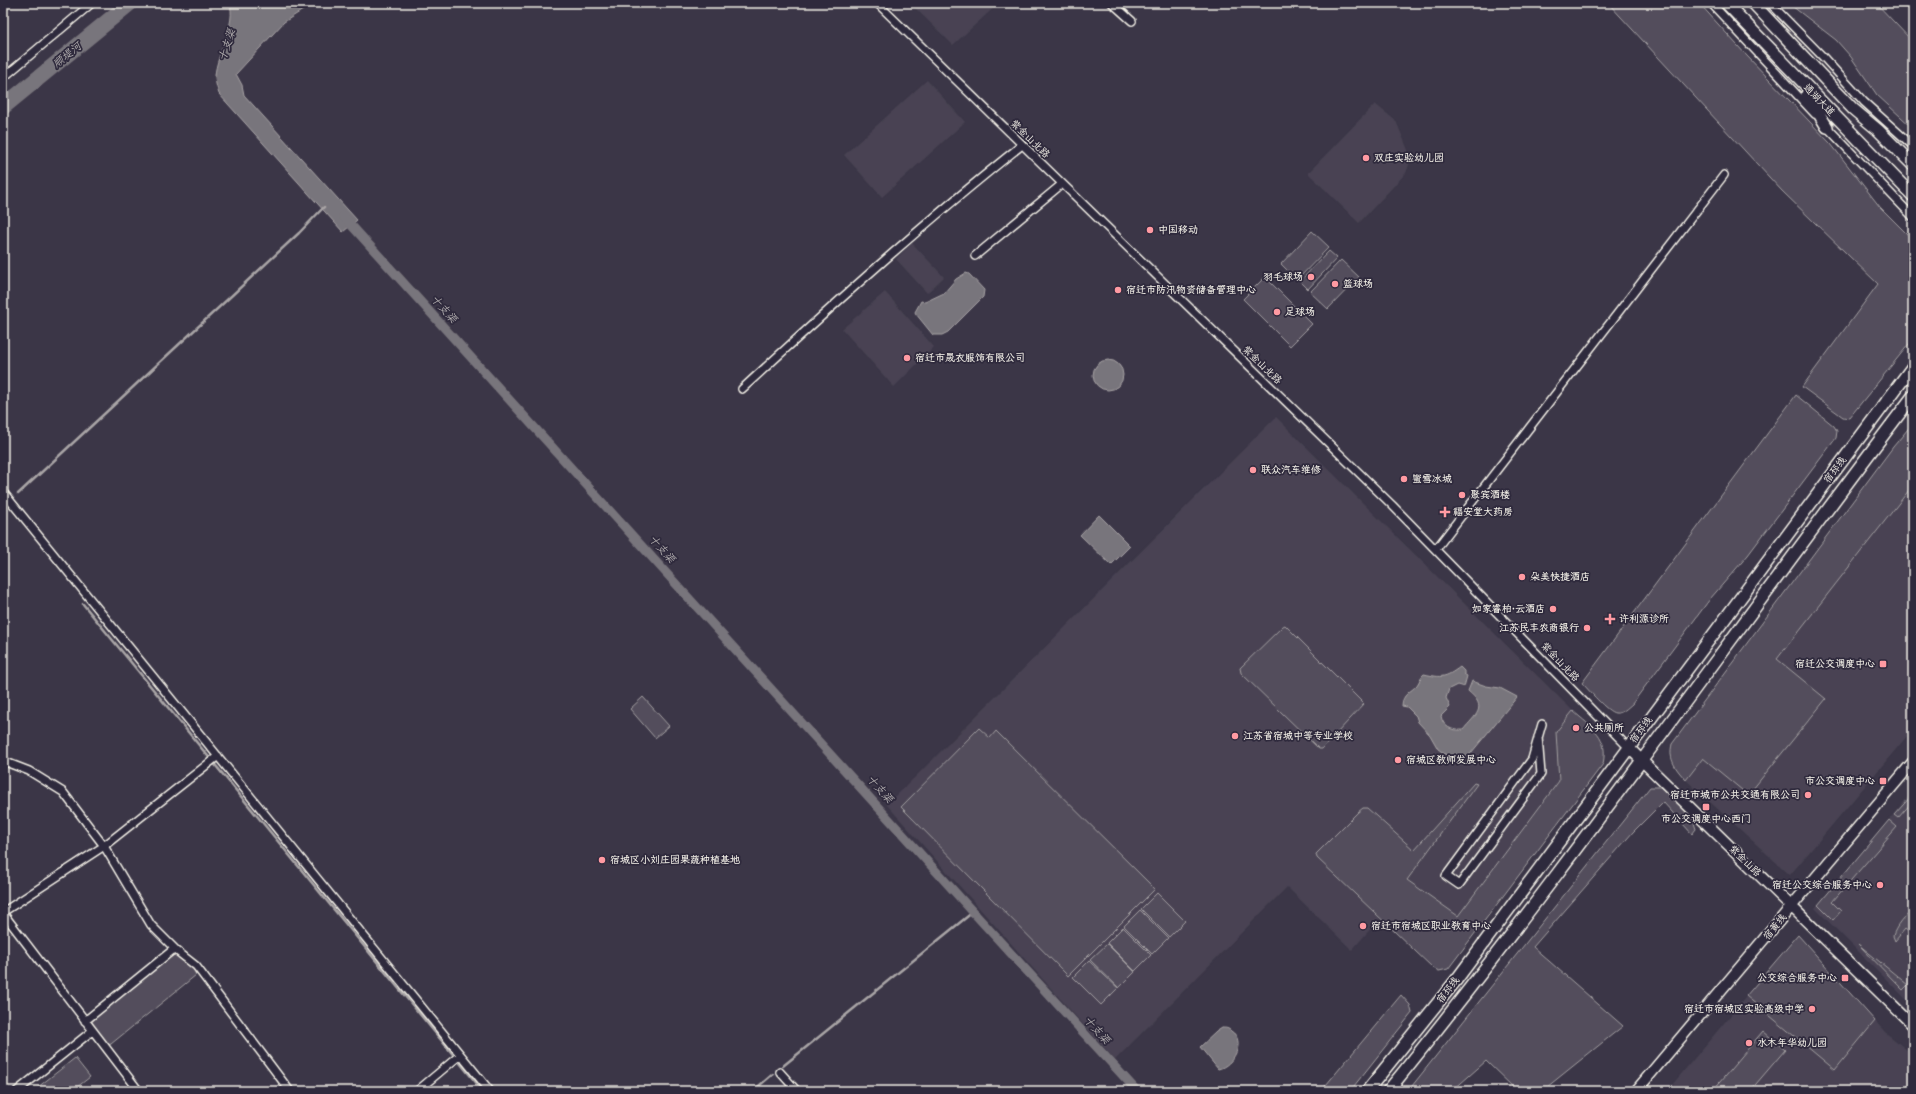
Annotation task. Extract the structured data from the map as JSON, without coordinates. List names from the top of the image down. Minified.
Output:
{"streets":{"main road":["通湖大道","宿邳线","紫金山路","宿黄线"],"street":["紫金山北路"]},"crossings":[["紫金山北路","宿邳线"],["紫金山北路","紫金山路"],["宿邳线","紫金山路"],["紫金山路","宿黄线"]],"water":["十支渠","顺堤河"],"places":{"other":["双庄实验幼儿园","中国移动","羽毛球场","篮球场","宿迁市防汛物资储备管理中心","足球场","宿迁市晟衣服饰有限公司","联众汽车维修","蜜雪冰城","聚宾酒楼","朵美快捷酒店","如家睿柏·云酒店","江苏民丰农商银行","公共厕所","江苏省宿城中等专业学校","宿城区教师发展中心","宿迁市城市公共交通有限公司","宿城区小刘庄园果蔬种植基地","宿迁公交综合服务中心","宿迁市宿城区职业教育中心","宿迁市宿城区实验高级中学","水木年华幼儿园"],"health":["福安堂大药房","许利源诊所"],"transit":["宿迁公交调度中心","市公交调度中心","市公交调度中心西门","公交综合服务中心"]}}
